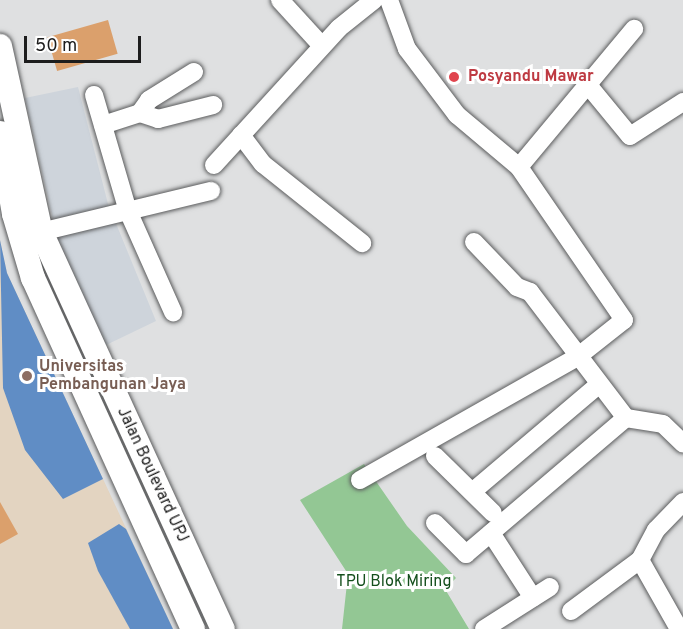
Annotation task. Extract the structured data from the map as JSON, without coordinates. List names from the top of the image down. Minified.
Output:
{"streets":{"street":["Jalan Boulevard UPJ"]},"parks":["TPU Blok Miring"],"places":["Posyandu Mawar","Universitas Pembangunan Jaya"],"scale_bar":"50 m"}
